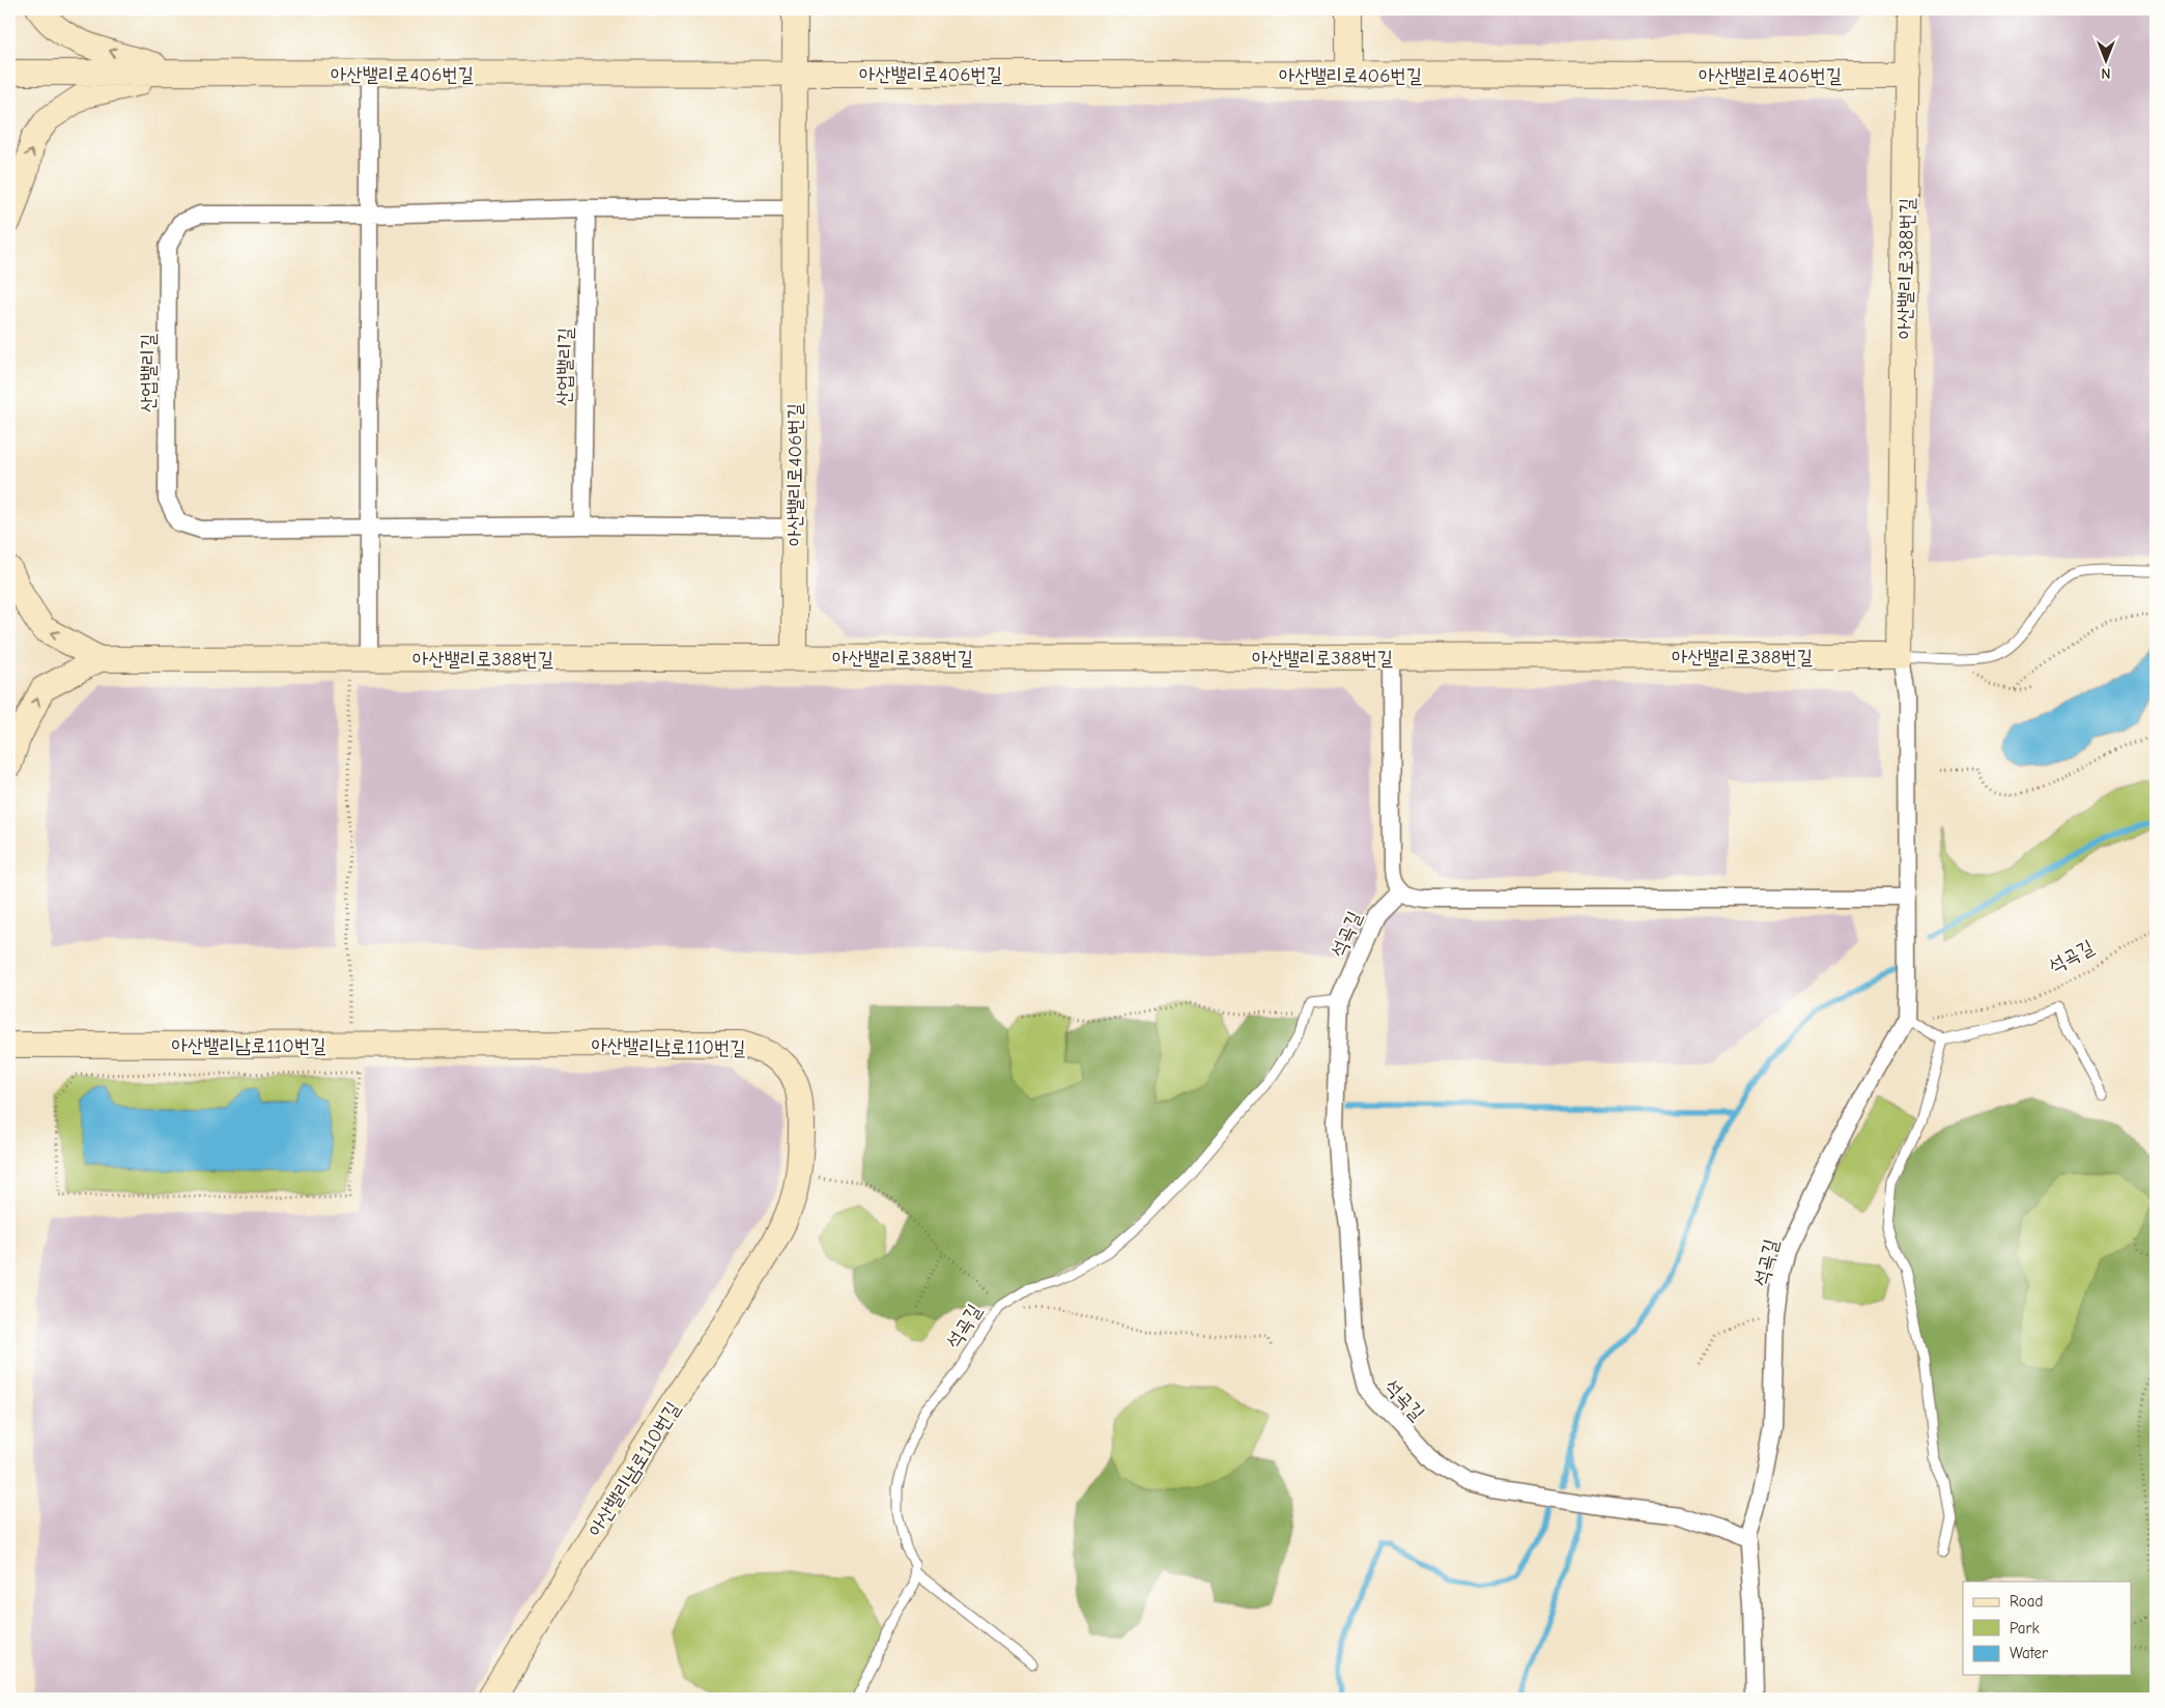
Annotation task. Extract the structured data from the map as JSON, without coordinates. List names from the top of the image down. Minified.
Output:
{"streets":{"street":["아산밸리로406번길","아산밸리로388번길","산업밸리길","석곡길","아산밸리남로110번길"]},"crossings":[["아산밸리로406번길","아산밸리로388번길"],["아산밸리로406번길","산업밸리길"],["아산밸리로388번길","석곡길"]],"legend":["Road","Park","Water"],"north":"bottom"}
